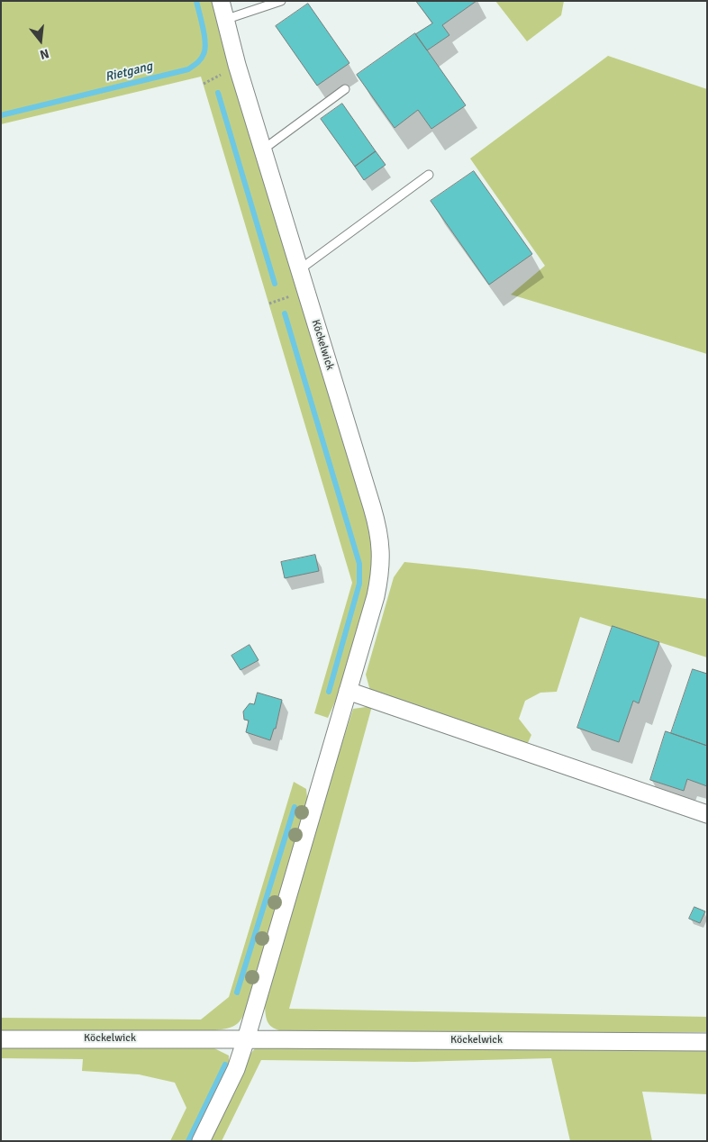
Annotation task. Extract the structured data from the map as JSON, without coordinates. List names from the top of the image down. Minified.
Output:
{"streets":{"street":["Köckelwick"]},"water":["Rietgang"],"north":"bottom"}
